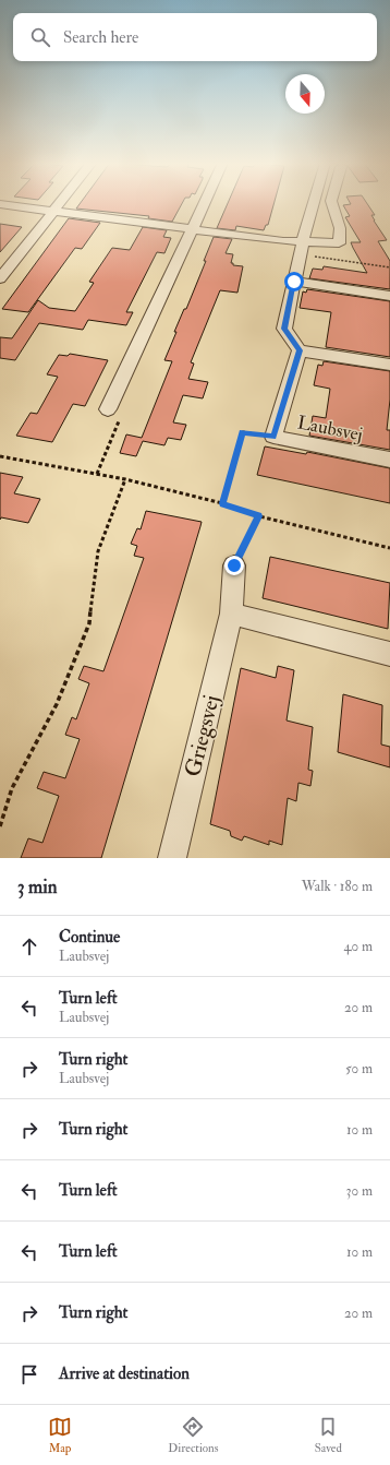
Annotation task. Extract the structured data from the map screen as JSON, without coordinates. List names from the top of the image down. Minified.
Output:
{"streets":{"street":["Laubsvej","Griegsvej"]},"north":"bottom","page":{"search":"Search here","heading":["3 min","Walk · 180 m"],"list":[["Continue","Laubsvej","40 m"],["Turn left","Laubsvej","20 m"],["Turn right","Laubsvej","50 m"],["Turn right","10 m"],["Turn left","30 m"],["Turn left","10 m"],["Turn right","20 m"],"Arrive at destination"],"nav":["Map","Directions","Saved"]}}
